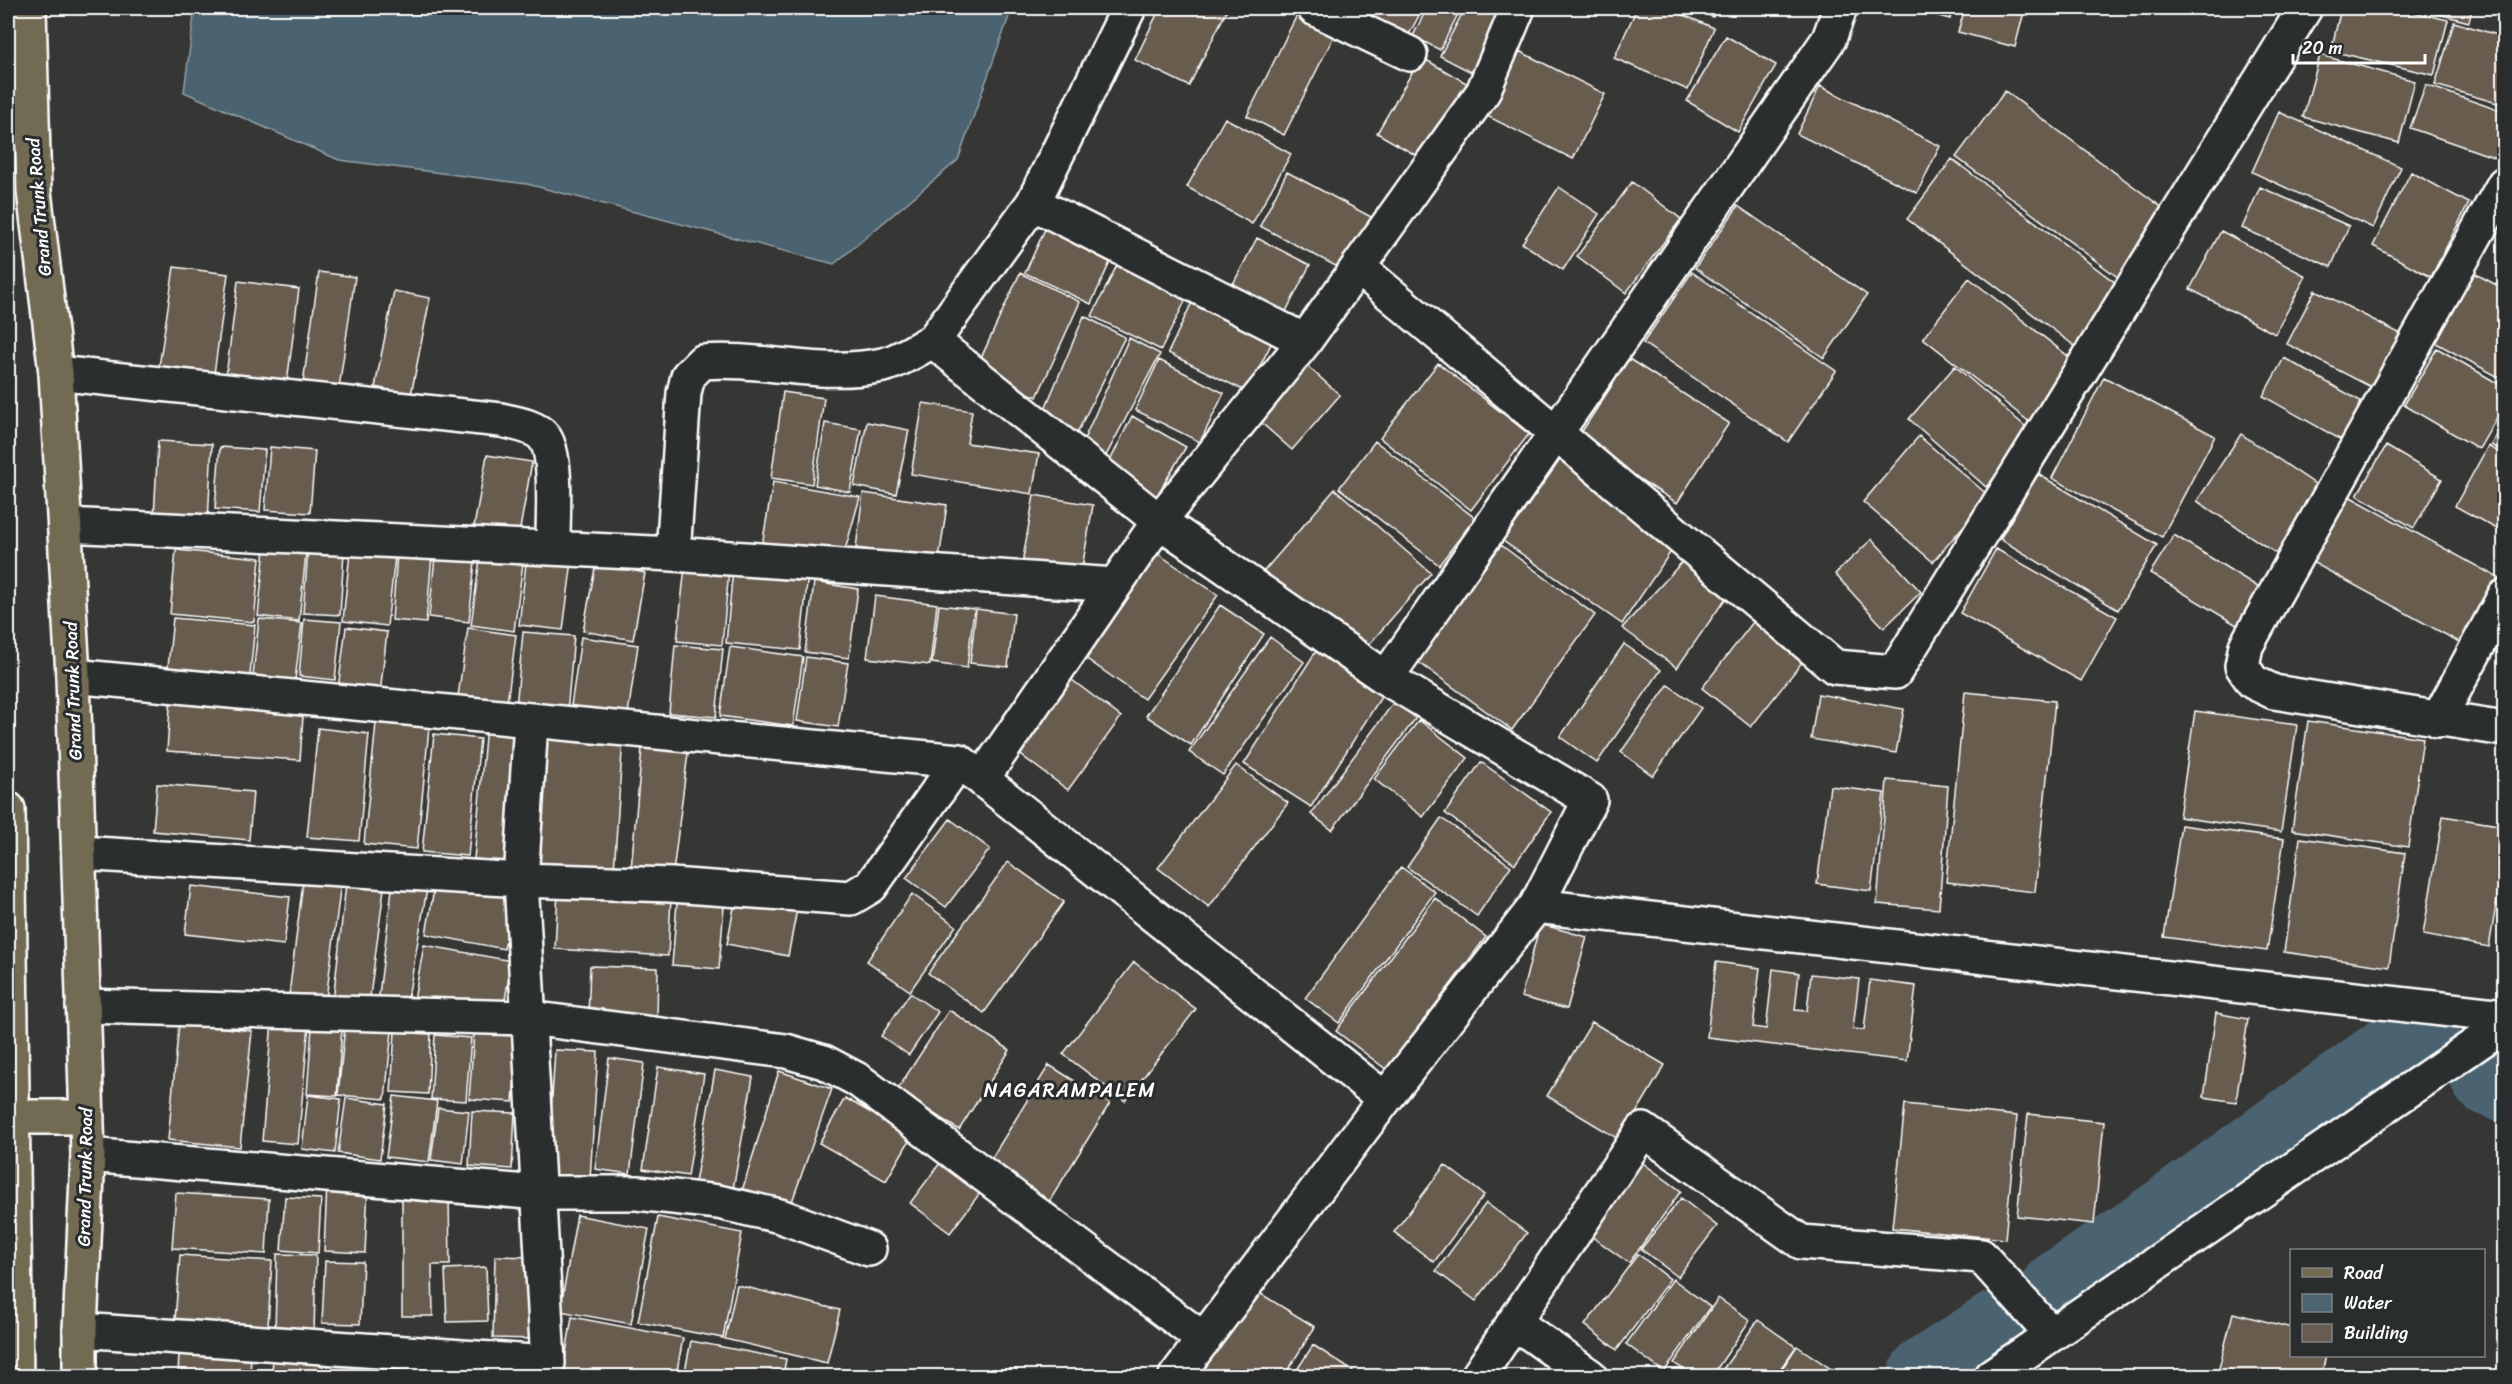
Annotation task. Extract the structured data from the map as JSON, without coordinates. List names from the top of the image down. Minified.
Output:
{"streets":{"main road":["Grand Trunk Road"]},"districts":["NAGARAMPALEM"],"legend":["Road","Water","Building"],"scale_bar":"20 m"}
